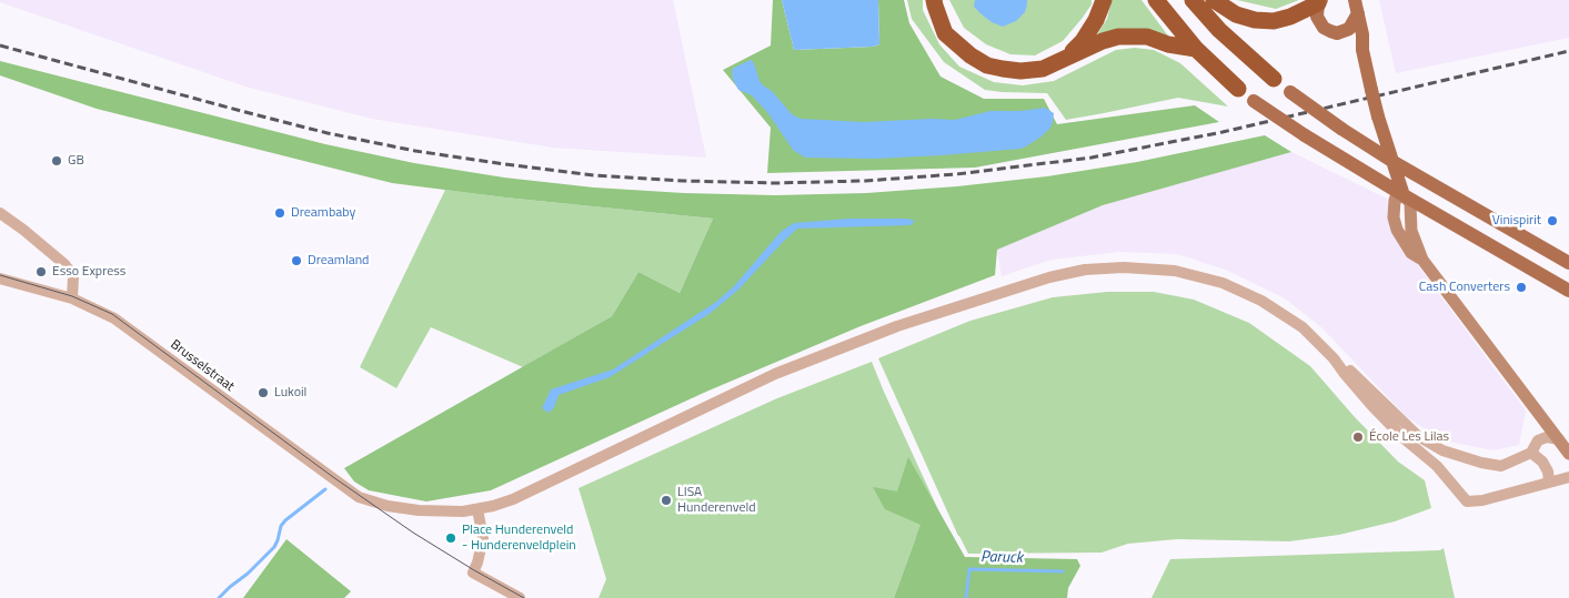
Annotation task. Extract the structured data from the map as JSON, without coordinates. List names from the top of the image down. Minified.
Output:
{"streets":{"street":["Brusselstraat"]},"water":["Paruck"],"places":["GB","Dreambaby","Vinispirit","Dreamland","Esso Express","Cash Converters","Lukoil","École Les Lilas","LISA Hunderenveld","Place Hunderenveld - Hunderenveldplein"]}
